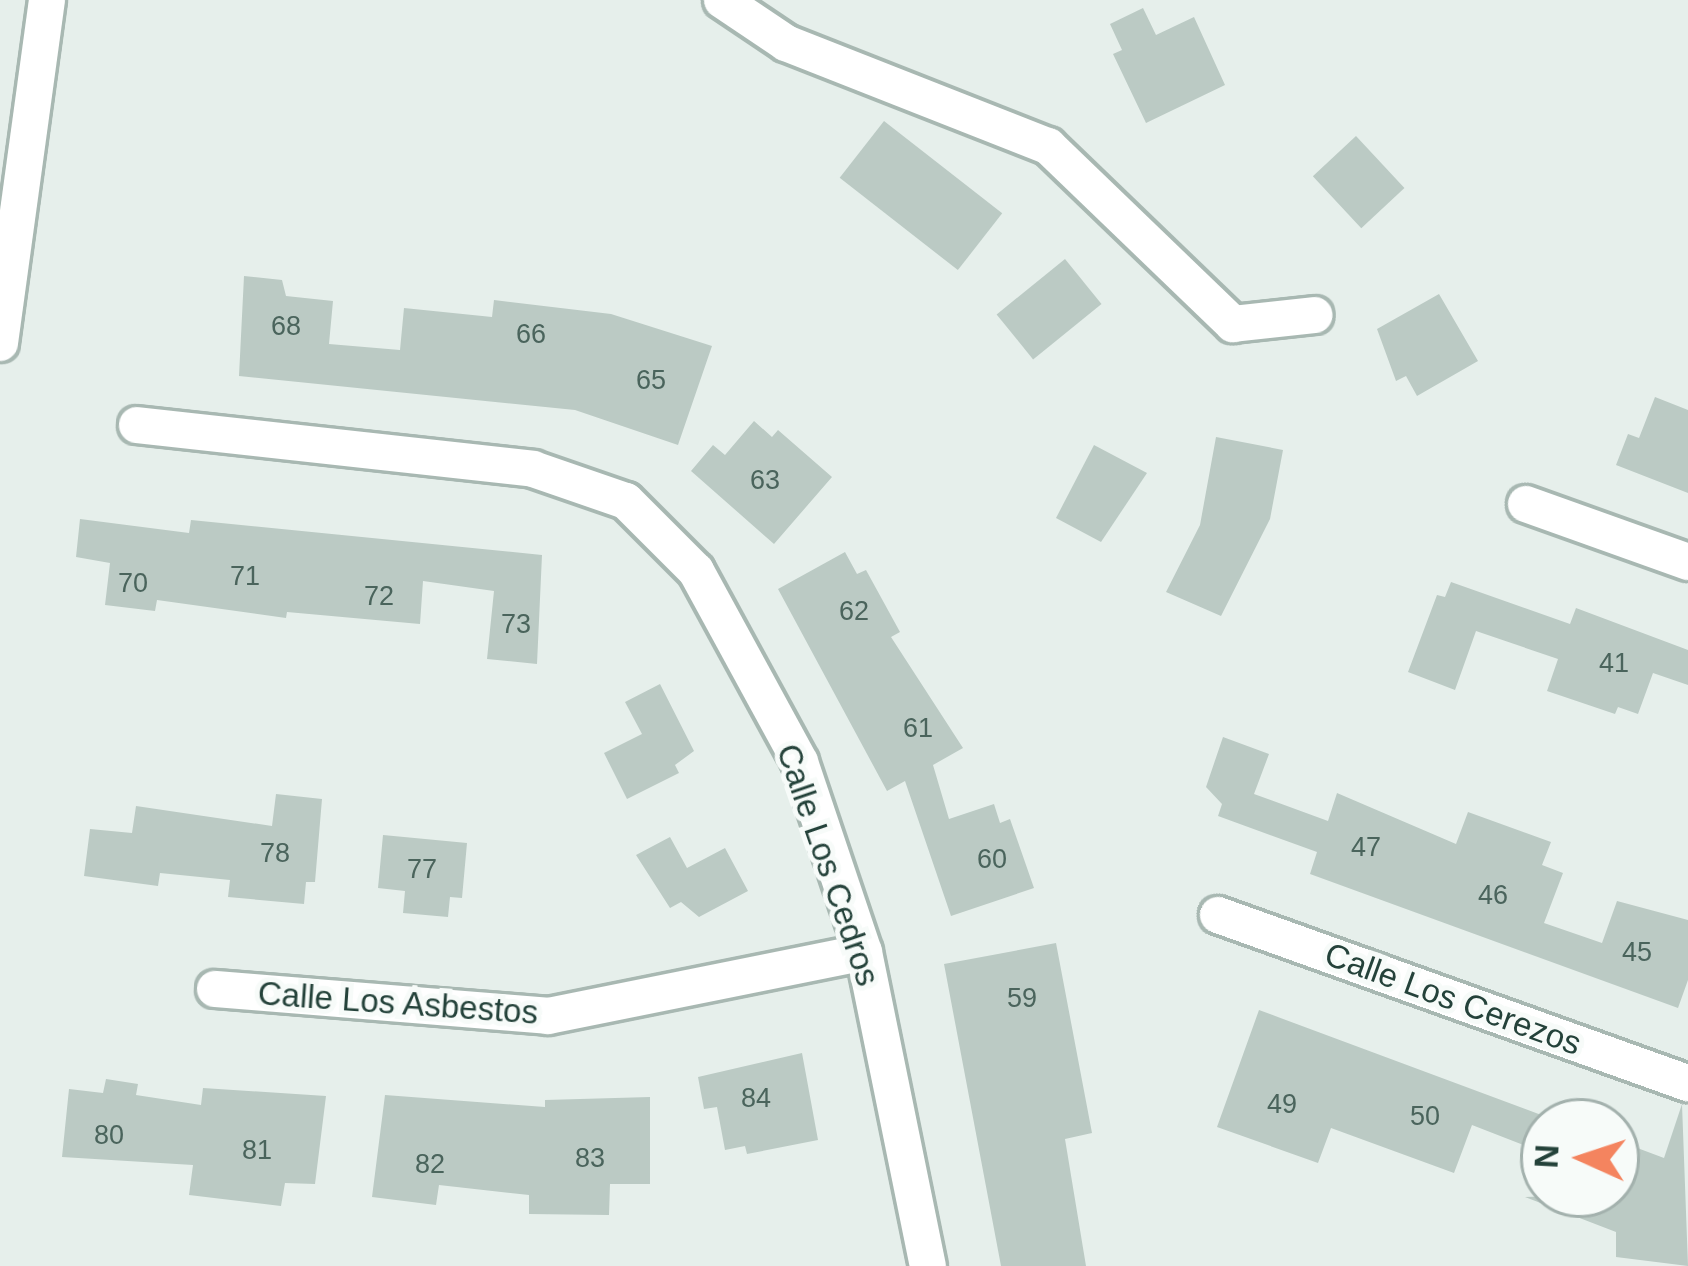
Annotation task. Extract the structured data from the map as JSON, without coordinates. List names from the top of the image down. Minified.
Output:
{"streets":{"street":["Calle Los Cedros","Calle Los Cerezos","Calle Los Asbestos"]},"crossings":[["Calle Los Cedros","Calle Los Asbestos"]],"house_numbers":["68","66","65","63","71","70","72","62","73","41","61","47","78","60","77","46","45","59","84","49","50","80","81","83","82"],"north":"left"}
